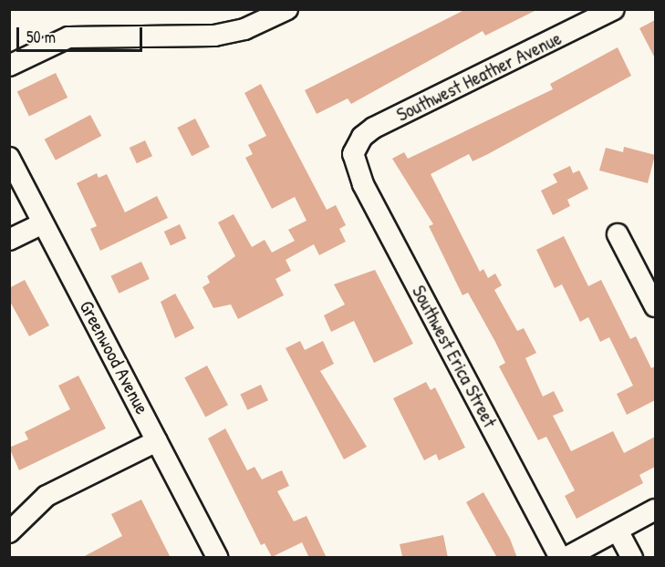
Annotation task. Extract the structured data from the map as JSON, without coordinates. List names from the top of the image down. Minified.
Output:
{"streets":{"street":["Southwest Heather Avenue","Southwest Erica Street","Greenwood Avenue"]},"crossings":[["Southwest Heather Avenue","Southwest Erica Street"]],"scale_bar":"50 m"}
